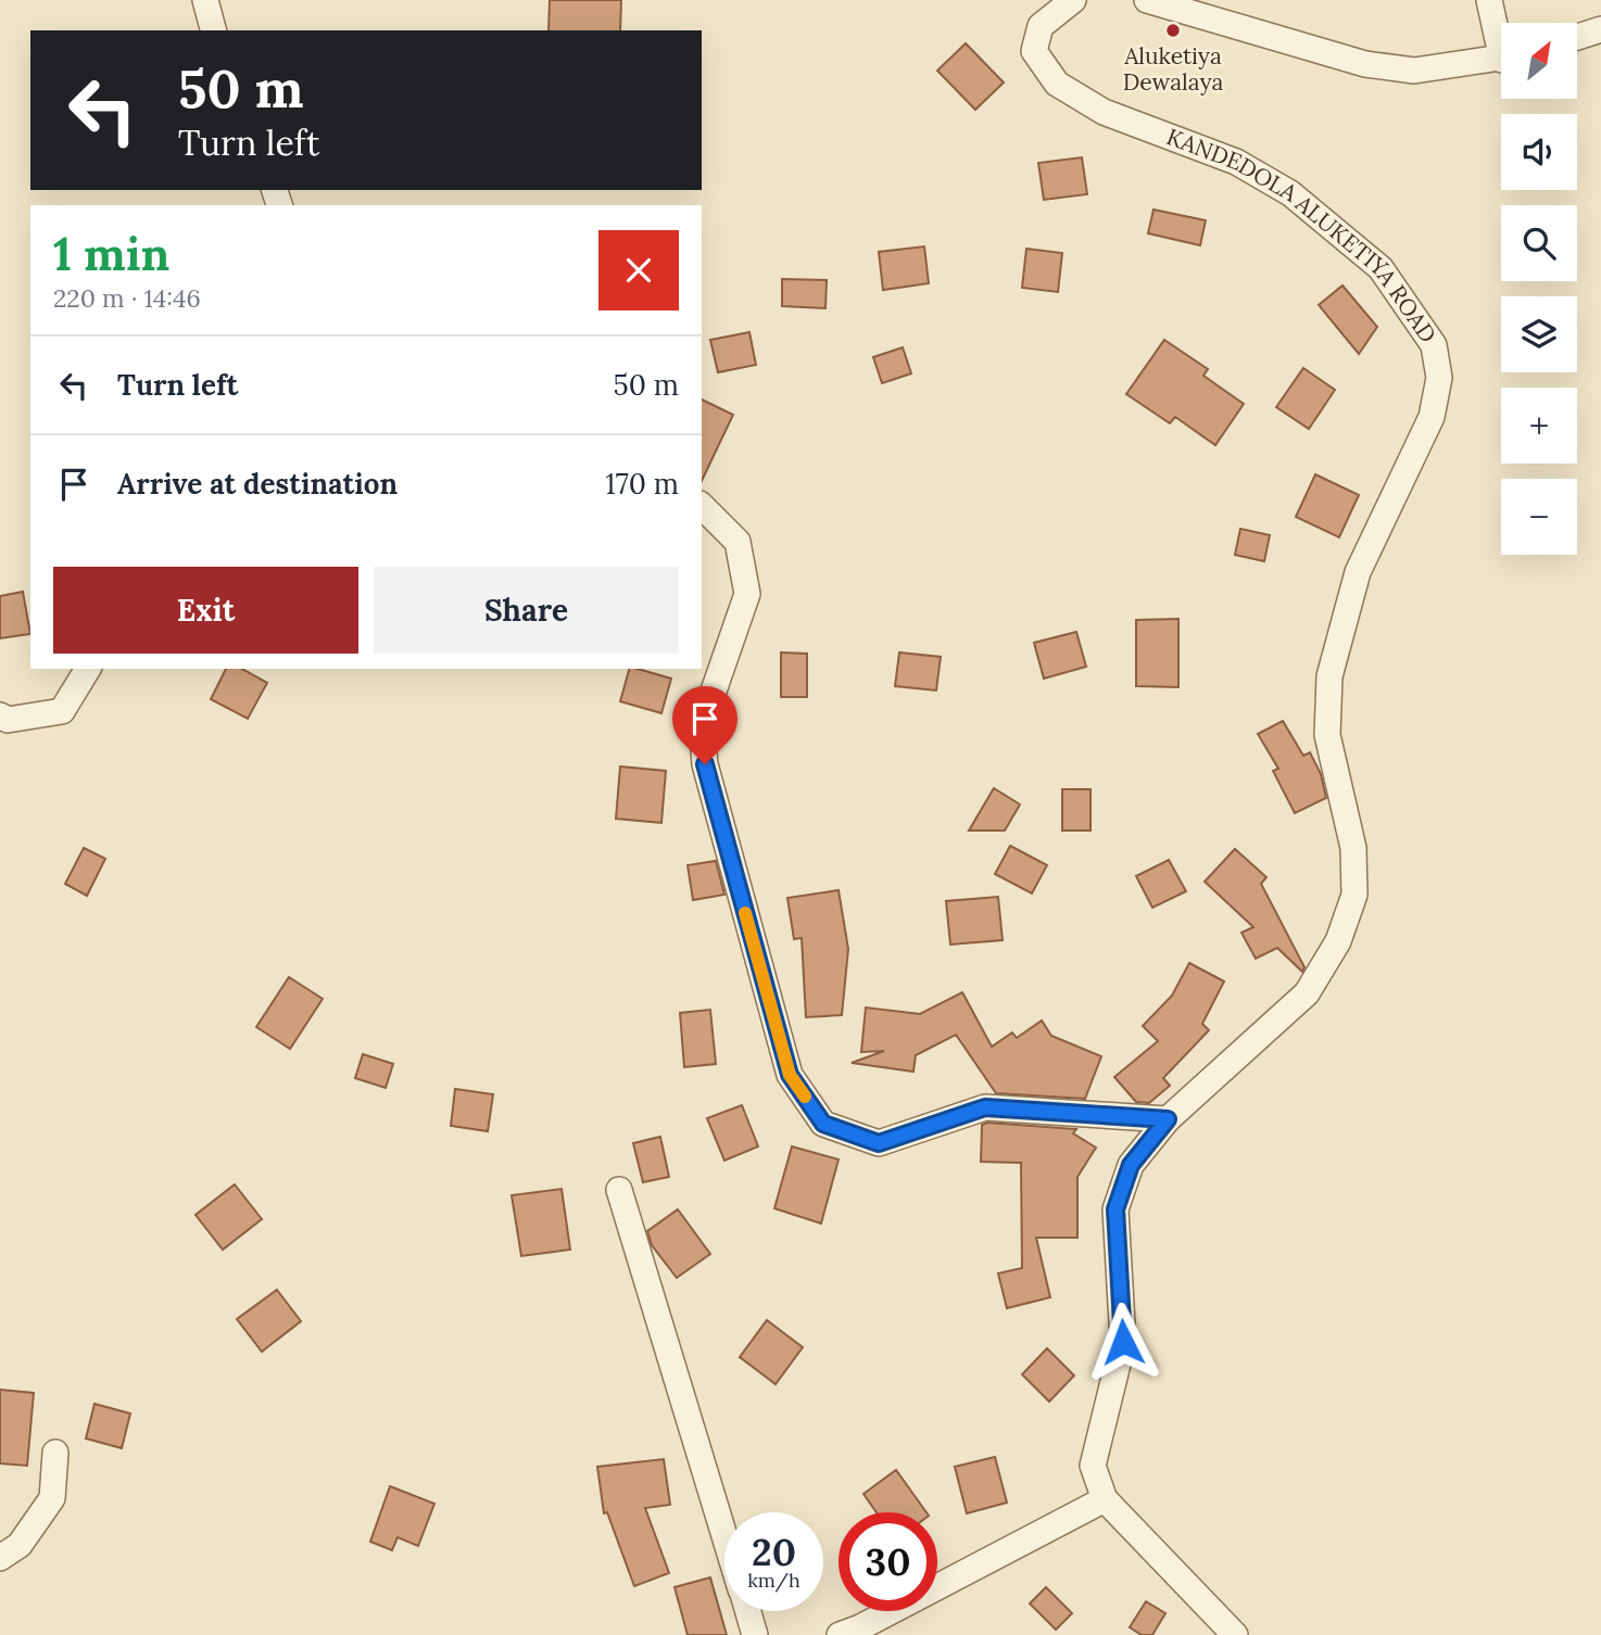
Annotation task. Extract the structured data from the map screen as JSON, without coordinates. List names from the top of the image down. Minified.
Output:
{"streets":{"street":["KANDEDOLA ALUKETIYA ROAD"]},"places":["Aluketiya Dewalaya"],"north":"top right","page":{"map_buttons":["+","−"],"turn":["50 m","Turn left"],"heading":["1 min","220 m · 14:46"],"list":[{"name":"Turn left","value":"50 m"},{"name":"Arrive at destination","value":"170 m"}],"buttons":["Exit","Share"],"speed":"20 km/h","limit":"30"}}
